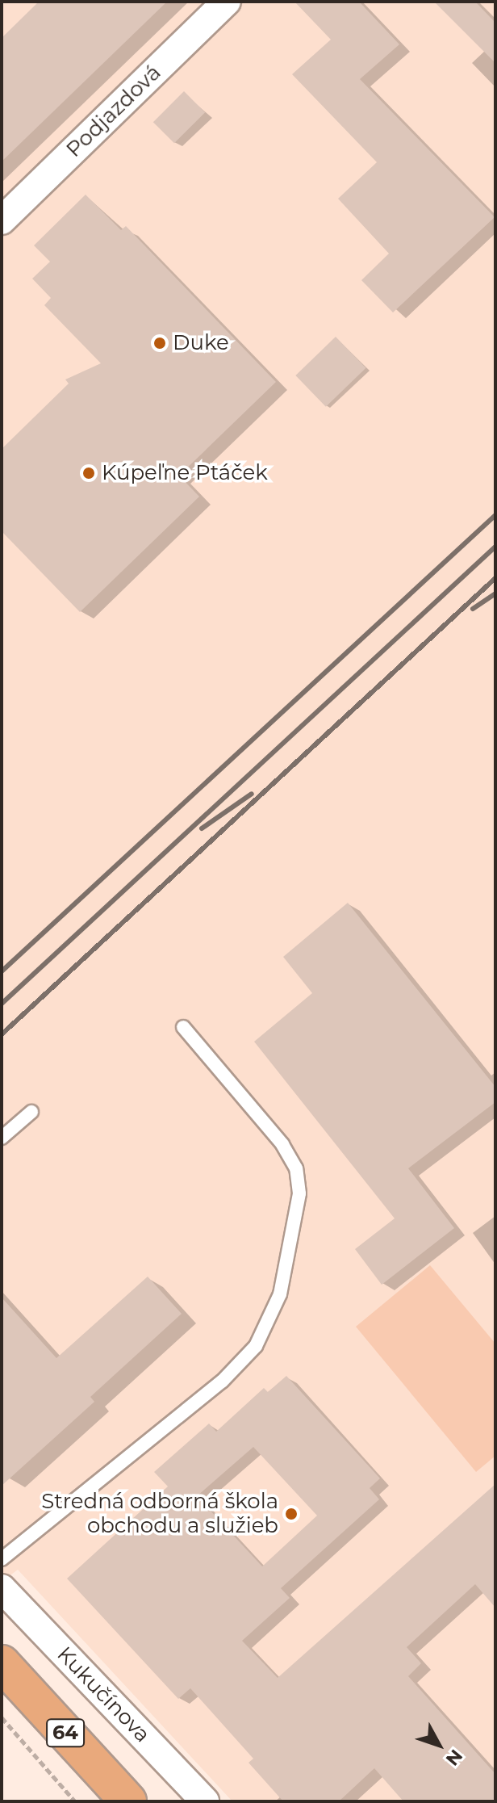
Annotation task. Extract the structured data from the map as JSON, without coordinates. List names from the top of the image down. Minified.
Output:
{"streets":{"main road":["64"],"street":["Podjazdová","Kukučínova"]},"places":["Duke","Kúpeľne Ptáček","Stredná odborná škola obchodu a služieb"],"north":"bottom right"}
